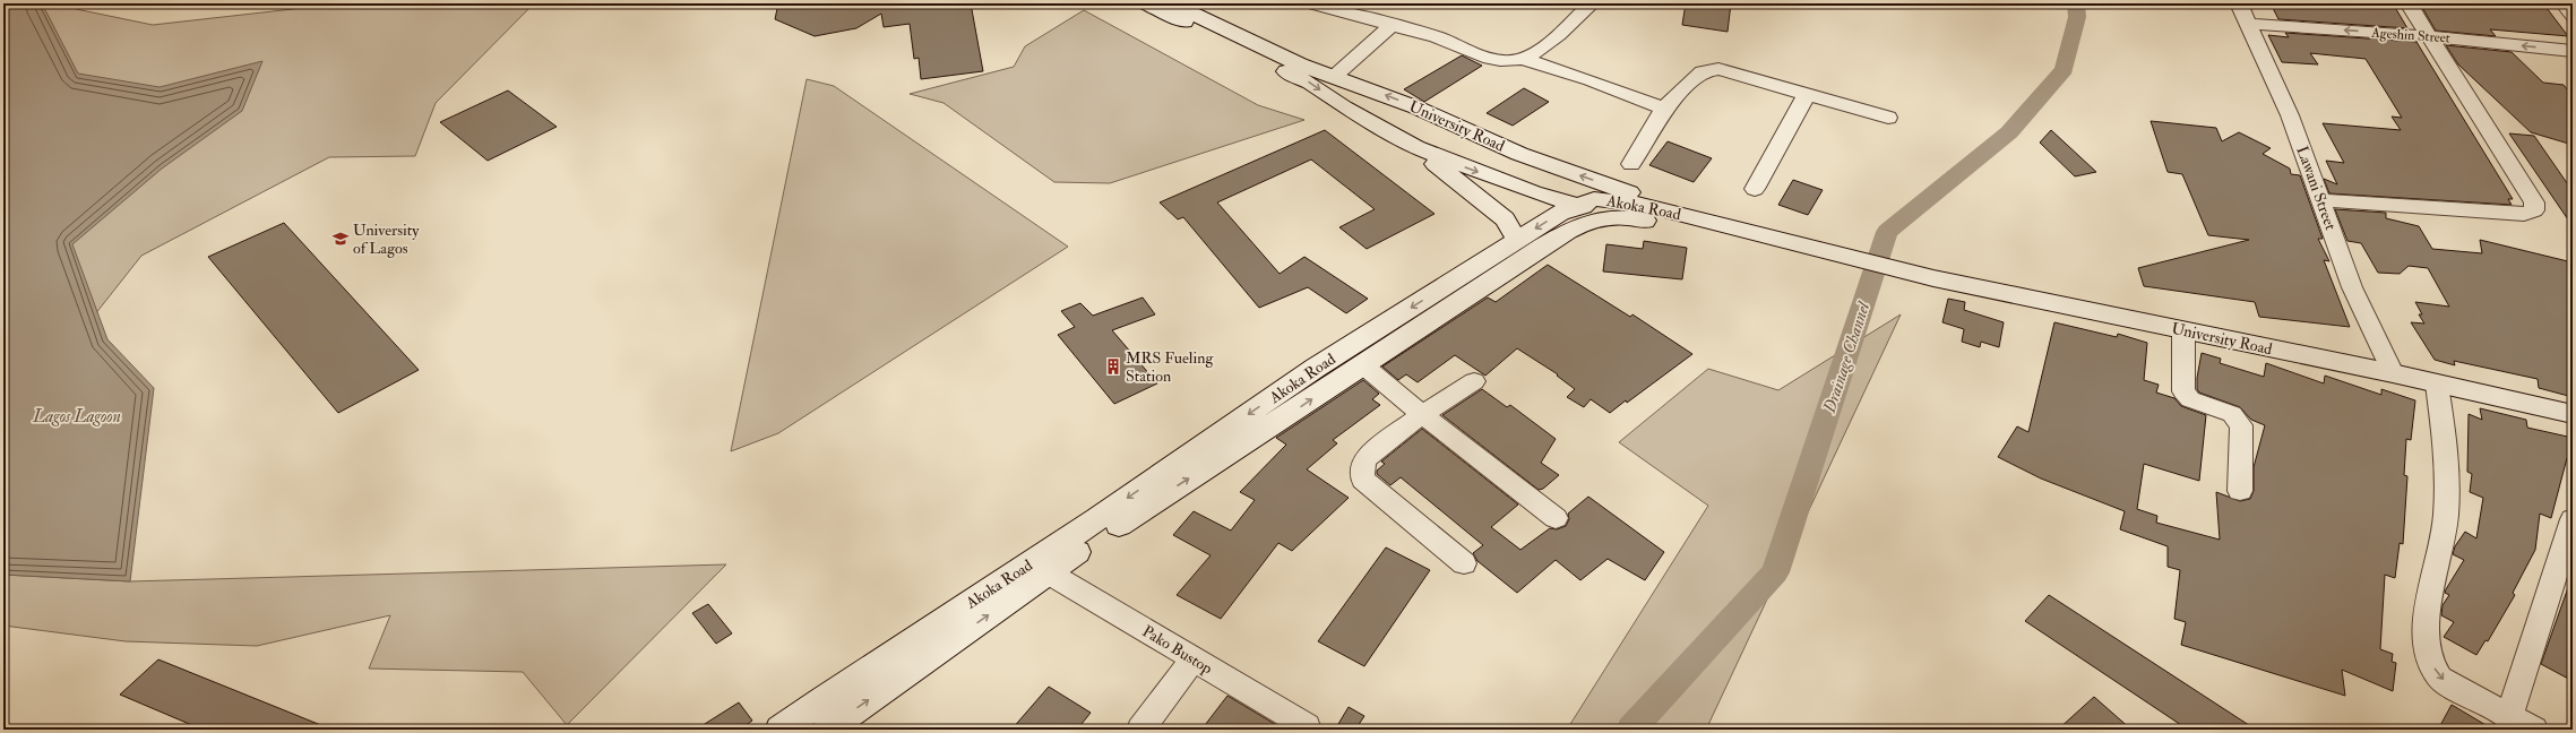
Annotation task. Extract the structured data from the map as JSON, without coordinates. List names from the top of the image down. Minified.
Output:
{"streets":{"main road":["University Road","Akoka Road"],"street":["Ageshin Street","Lawani Street","Pako Bustop"]},"crossings":[["Ageshin Street","Lawani Street"],["University Road","Lawani Street"],["University Road","Akoka Road"]],"one_way":["Ageshin Street"],"water":["Drainage Channel","Lagos Lagoon"],"places":{"school or university":["University of Lagos"],"building":["MRS Fueling Station"]}}
